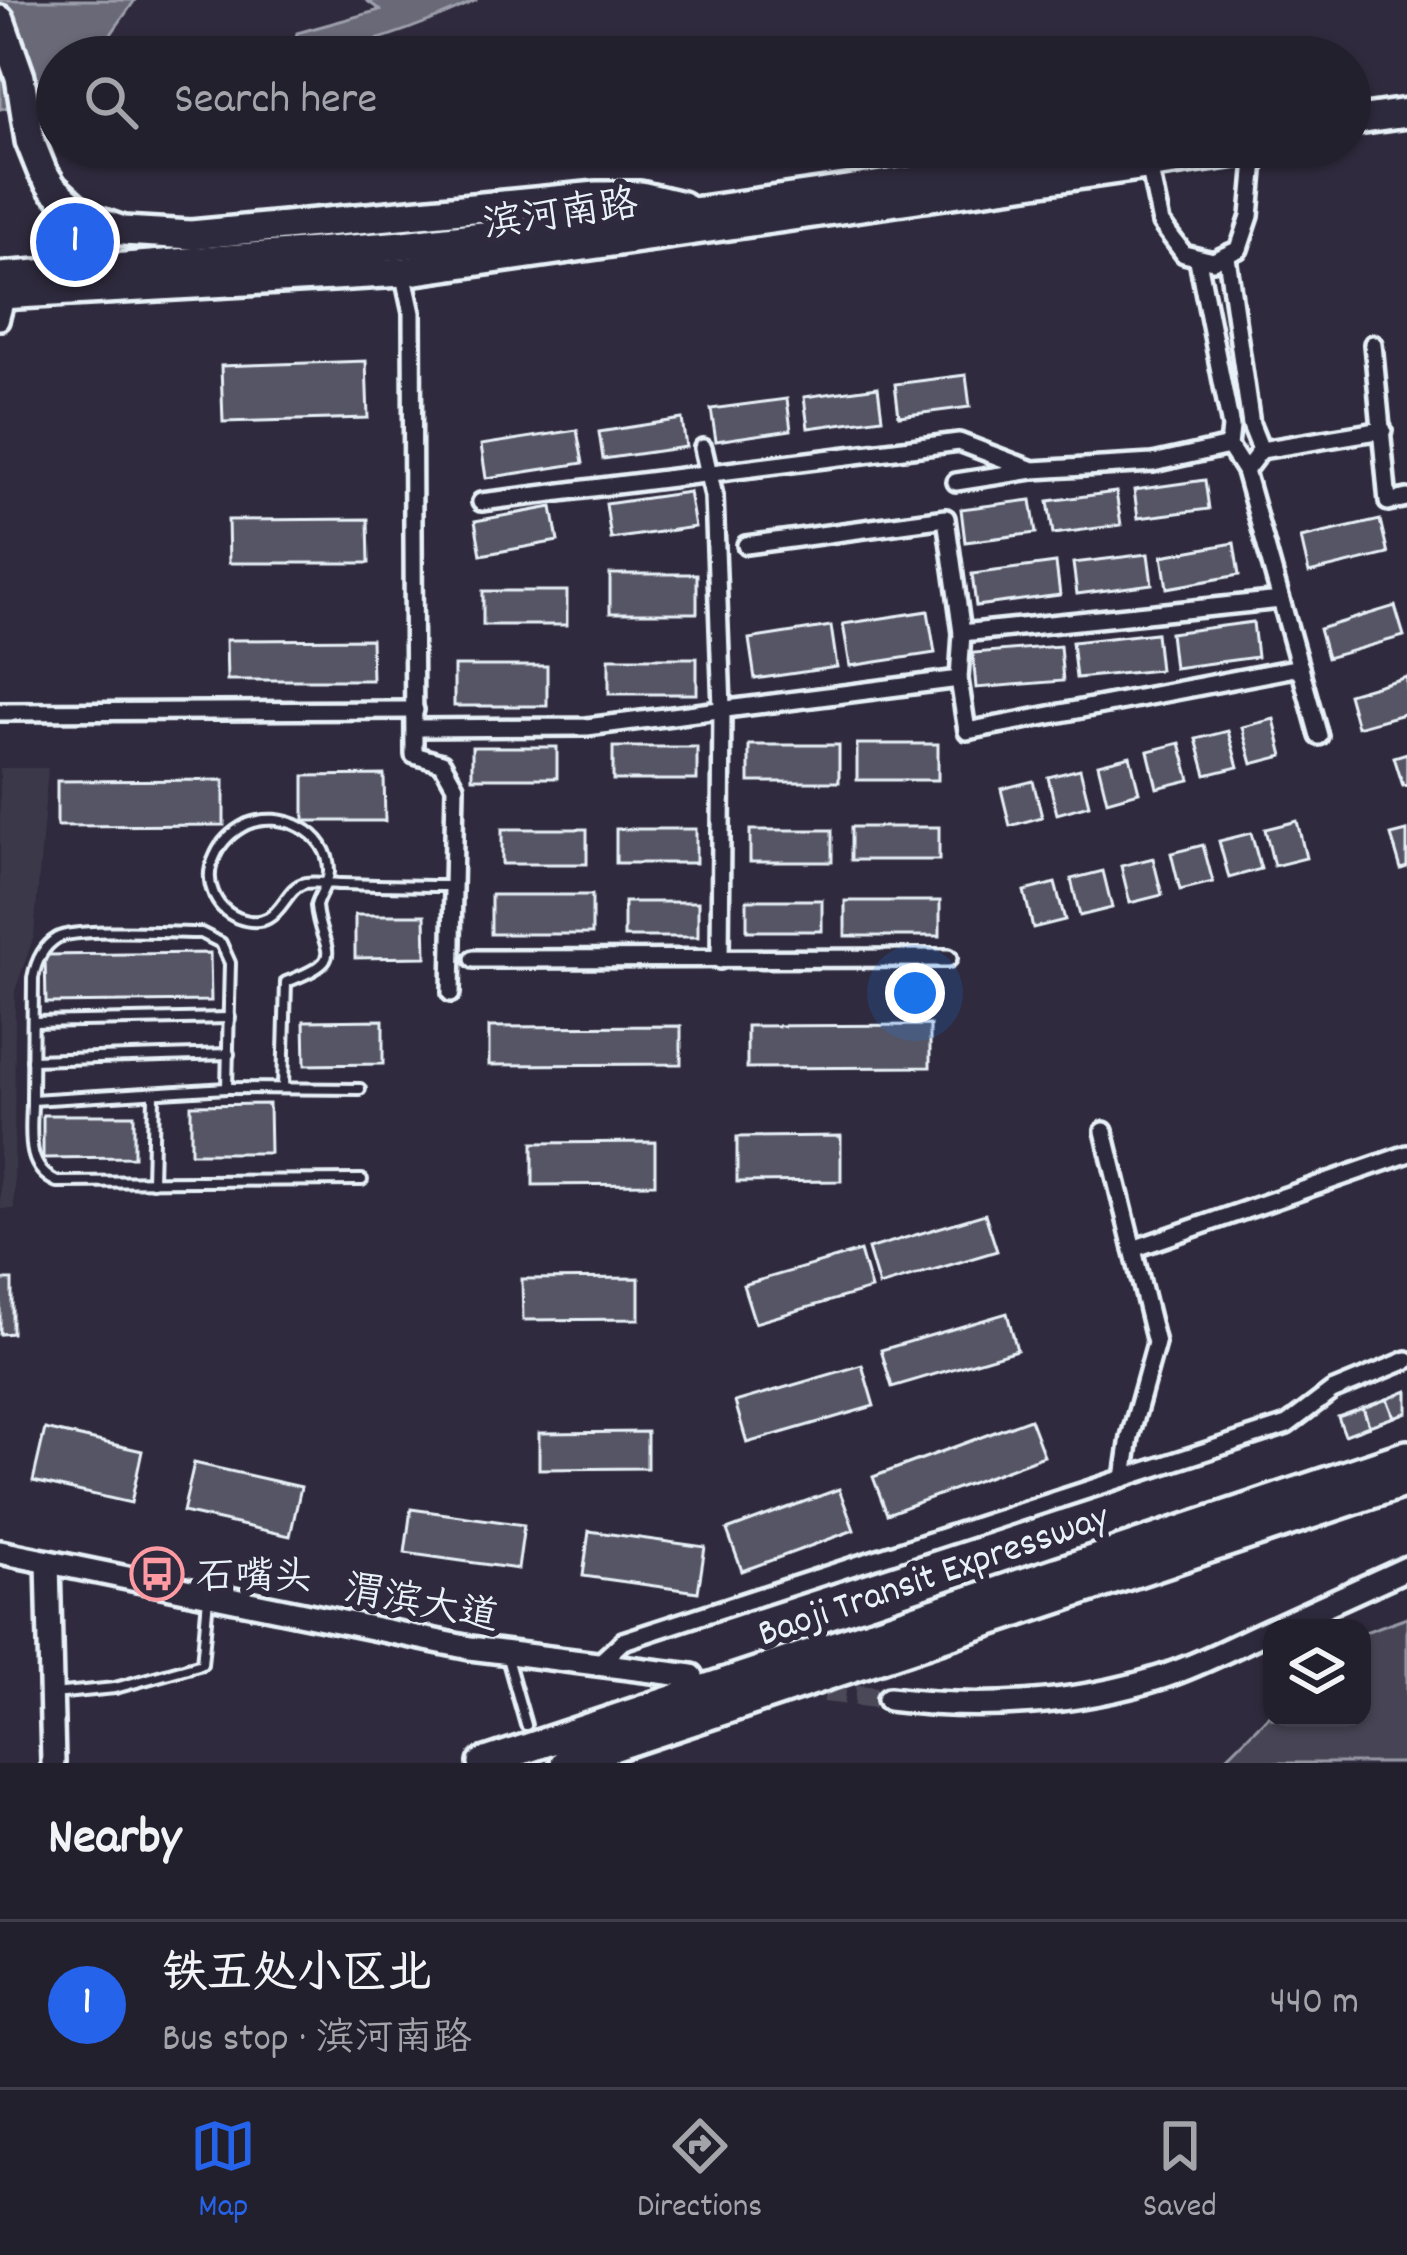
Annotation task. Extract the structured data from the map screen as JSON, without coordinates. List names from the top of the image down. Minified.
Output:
{"streets":{"highway":["滨河南路","Baoji Transit Expressway"],"main road":["渭滨大道"]},"places":{"bus stop":["石嘴头"]},"page":{"search":"Search here","pins":"1","heading":"Nearby","list":[{"mark":"1","name":"铁五处小区北","note":"Bus stop · 滨河南路","value":"440 m"}],"nav":["Map","Directions","Saved"]}}
